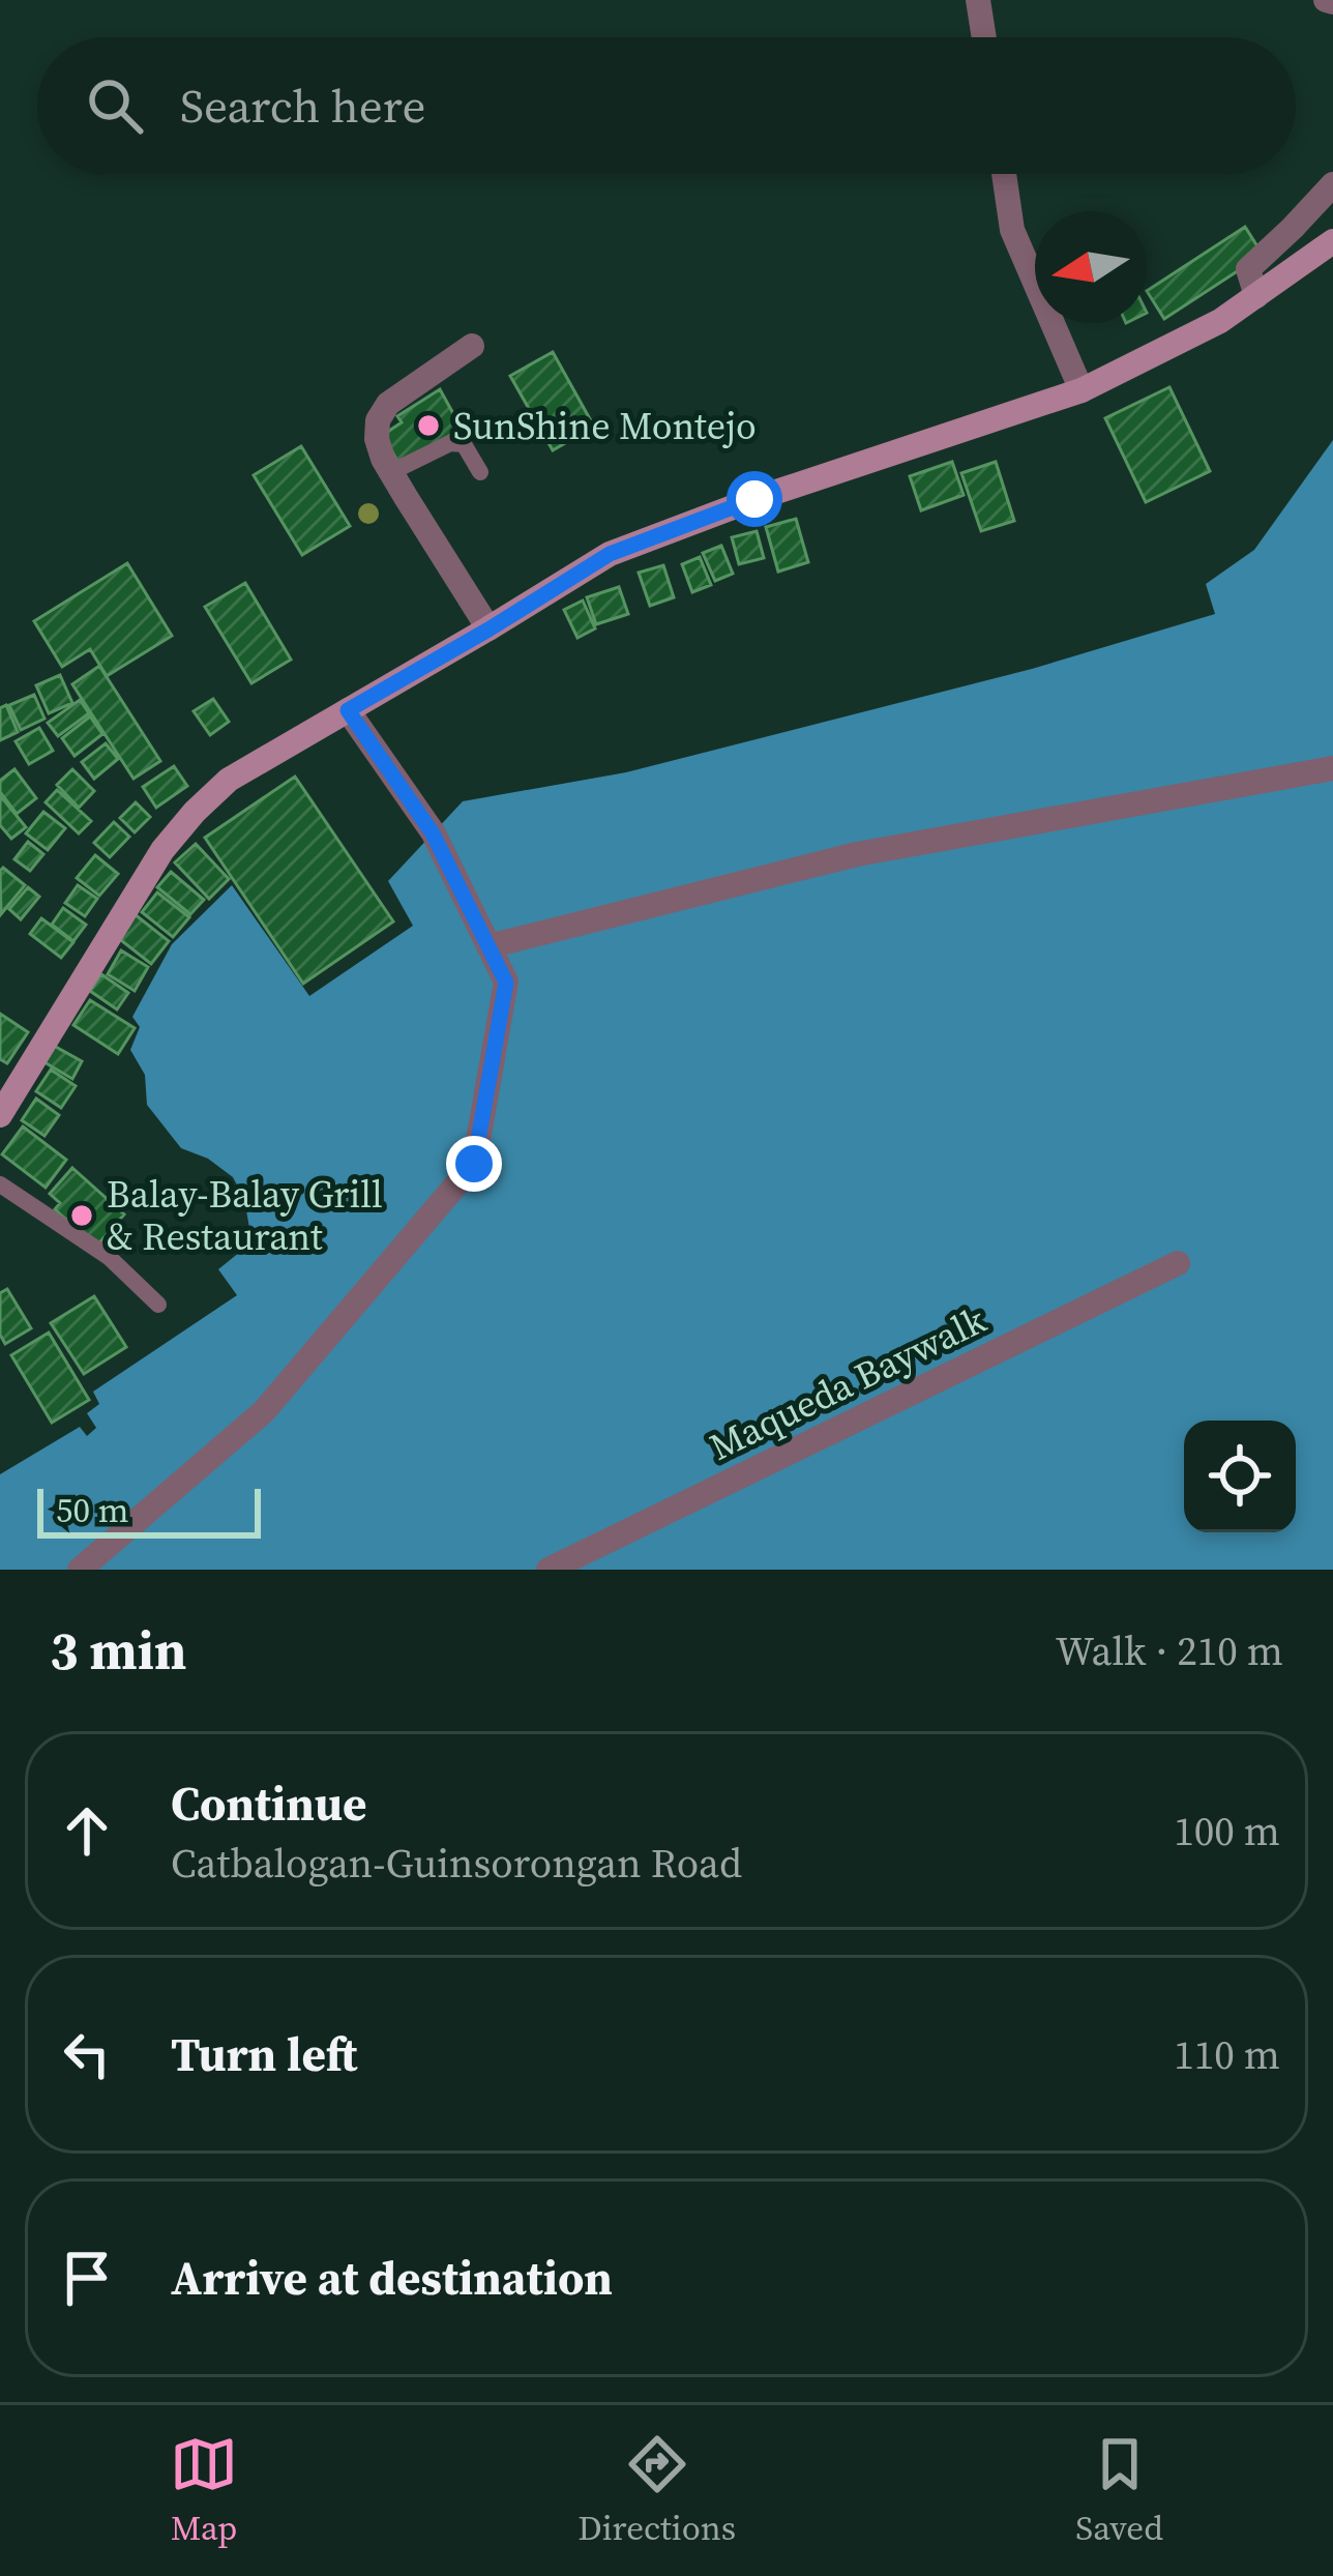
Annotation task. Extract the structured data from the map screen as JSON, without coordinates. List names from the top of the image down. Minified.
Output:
{"streets":{"street":["Maqueda Baywalk"]},"places":["SunShine Montejo","Balay-Balay Grill & Restaurant"],"scale_bar":"50 m","north":"left","page":{"search":"Search here","scale":"50 m","heading":["3 min","Walk · 210 m"],"list":[["Continue","Catbalogan-Guinsorongan Road","100 m"],["Turn left","110 m"],"Arrive at destination"],"nav":["Map","Directions","Saved"]}}
